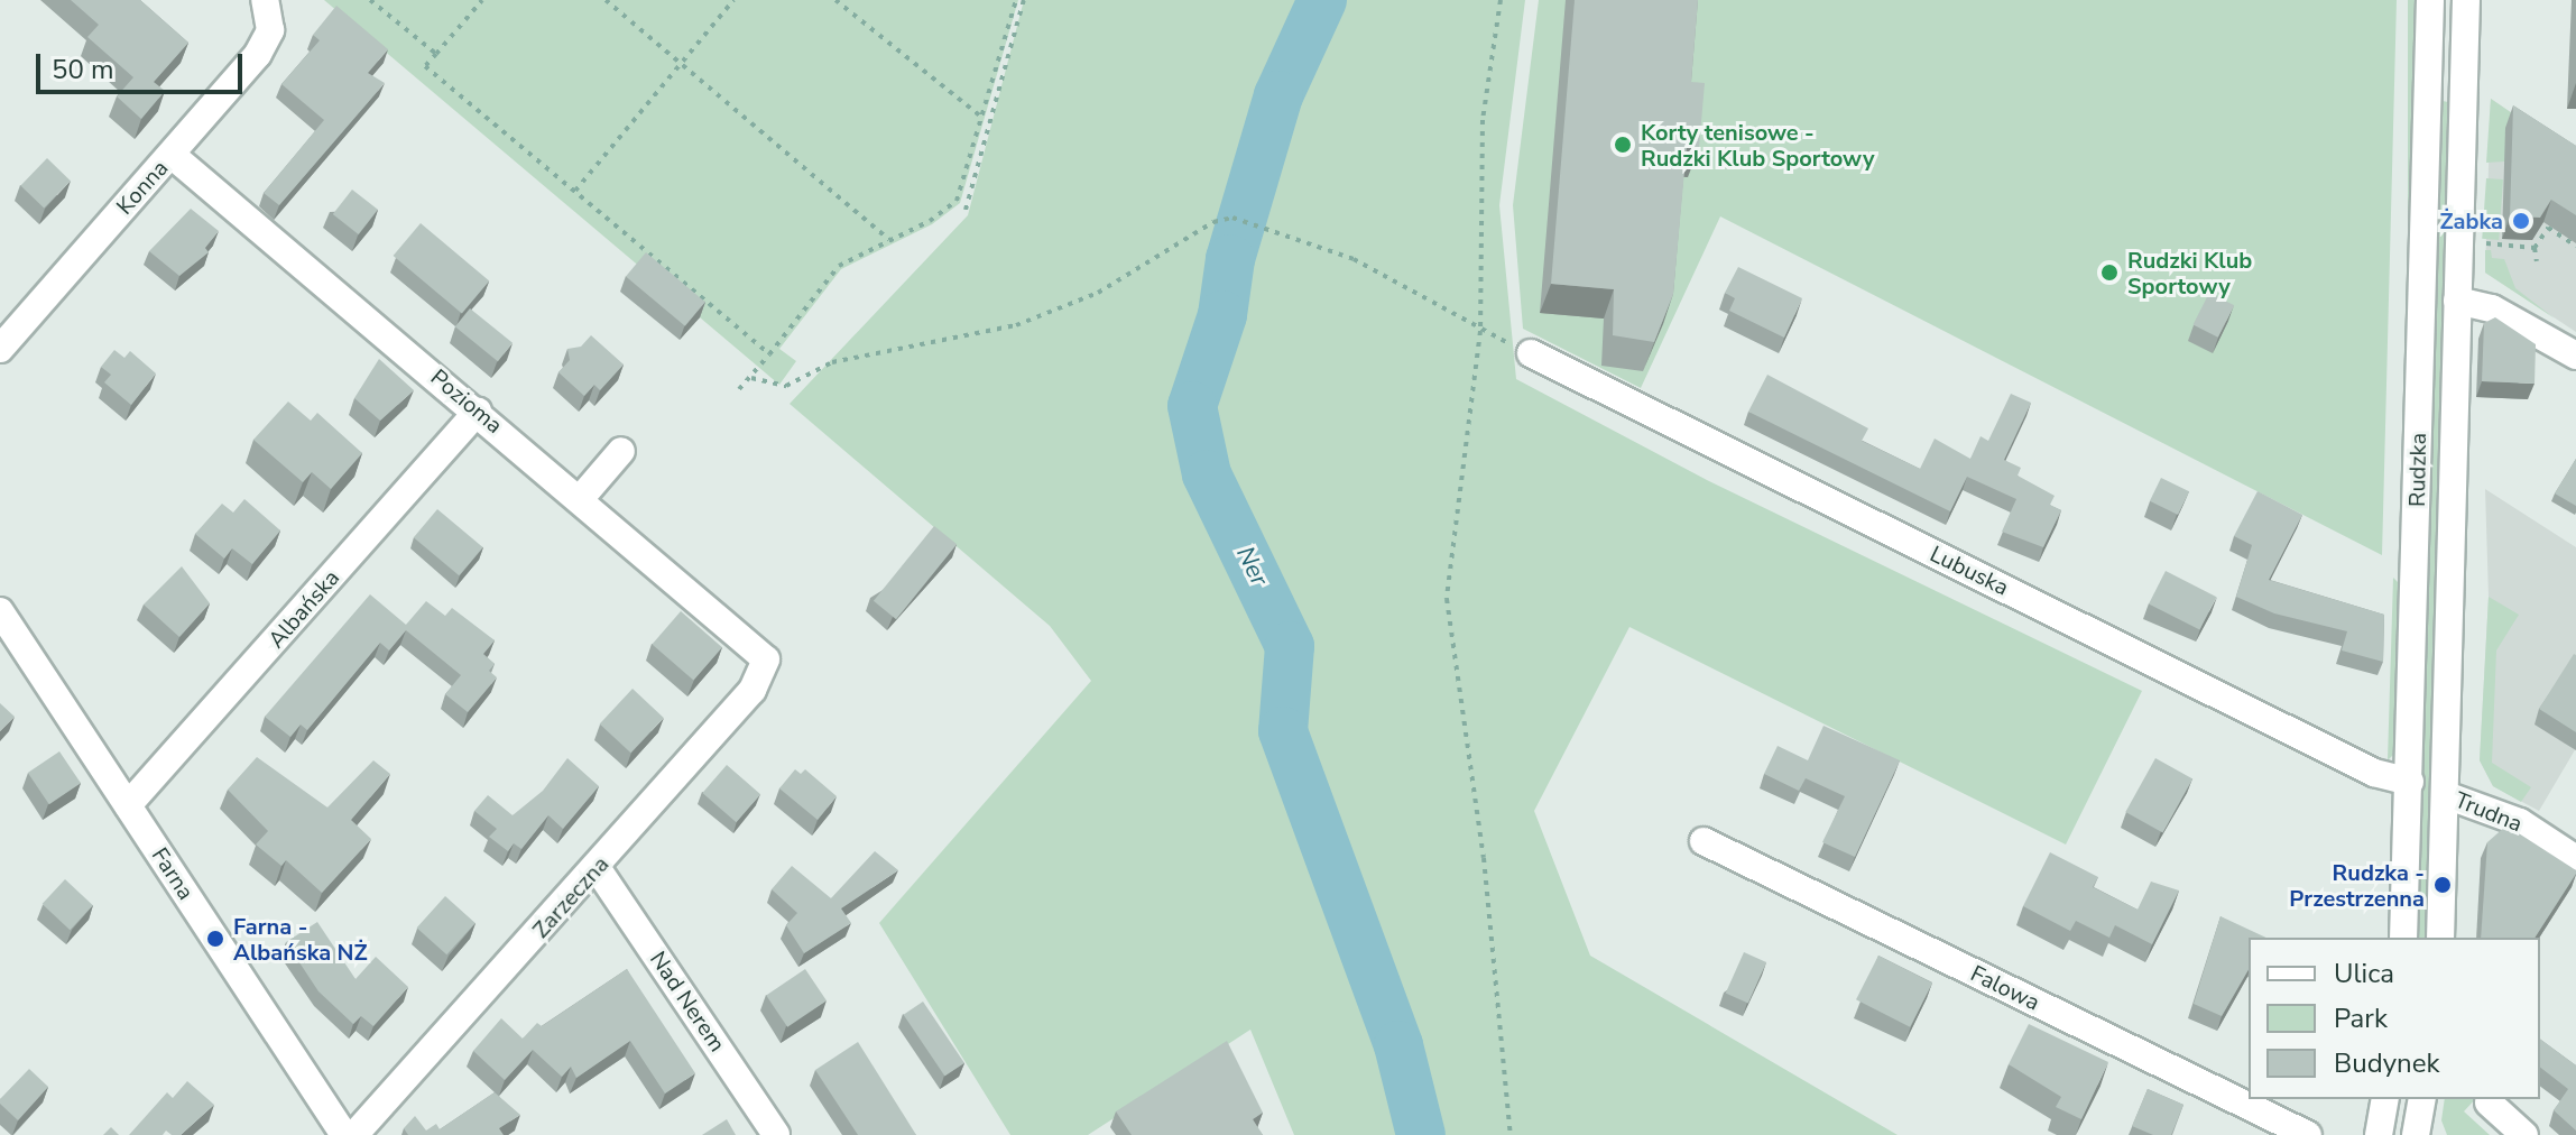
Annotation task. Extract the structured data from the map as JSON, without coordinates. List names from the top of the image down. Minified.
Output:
{"streets":{"street":["Konna","Pozioma","Rudzka","Lubuska","Albańska","Trudna","Farna","Zarzeczna","Falowa","Nad Nerem"]},"crossings":[["Konna","Pozioma"],["Pozioma","Albańska"],["Pozioma","Zarzeczna"],["Rudzka","Lubuska"],["Rudzka","Trudna"],["Albańska","Farna"],["Zarzeczna","Nad Nerem"]],"water":["Ner"],"places":["Korty tenisowe - Rudzki Klub Sportowy","Żabka","Rudzki Klub Sportowy","Rudzka - Przestrzenna","Farna - Albańska NŻ"],"legend":["Ulica","Park","Budynek"],"scale_bar":"50 m"}
